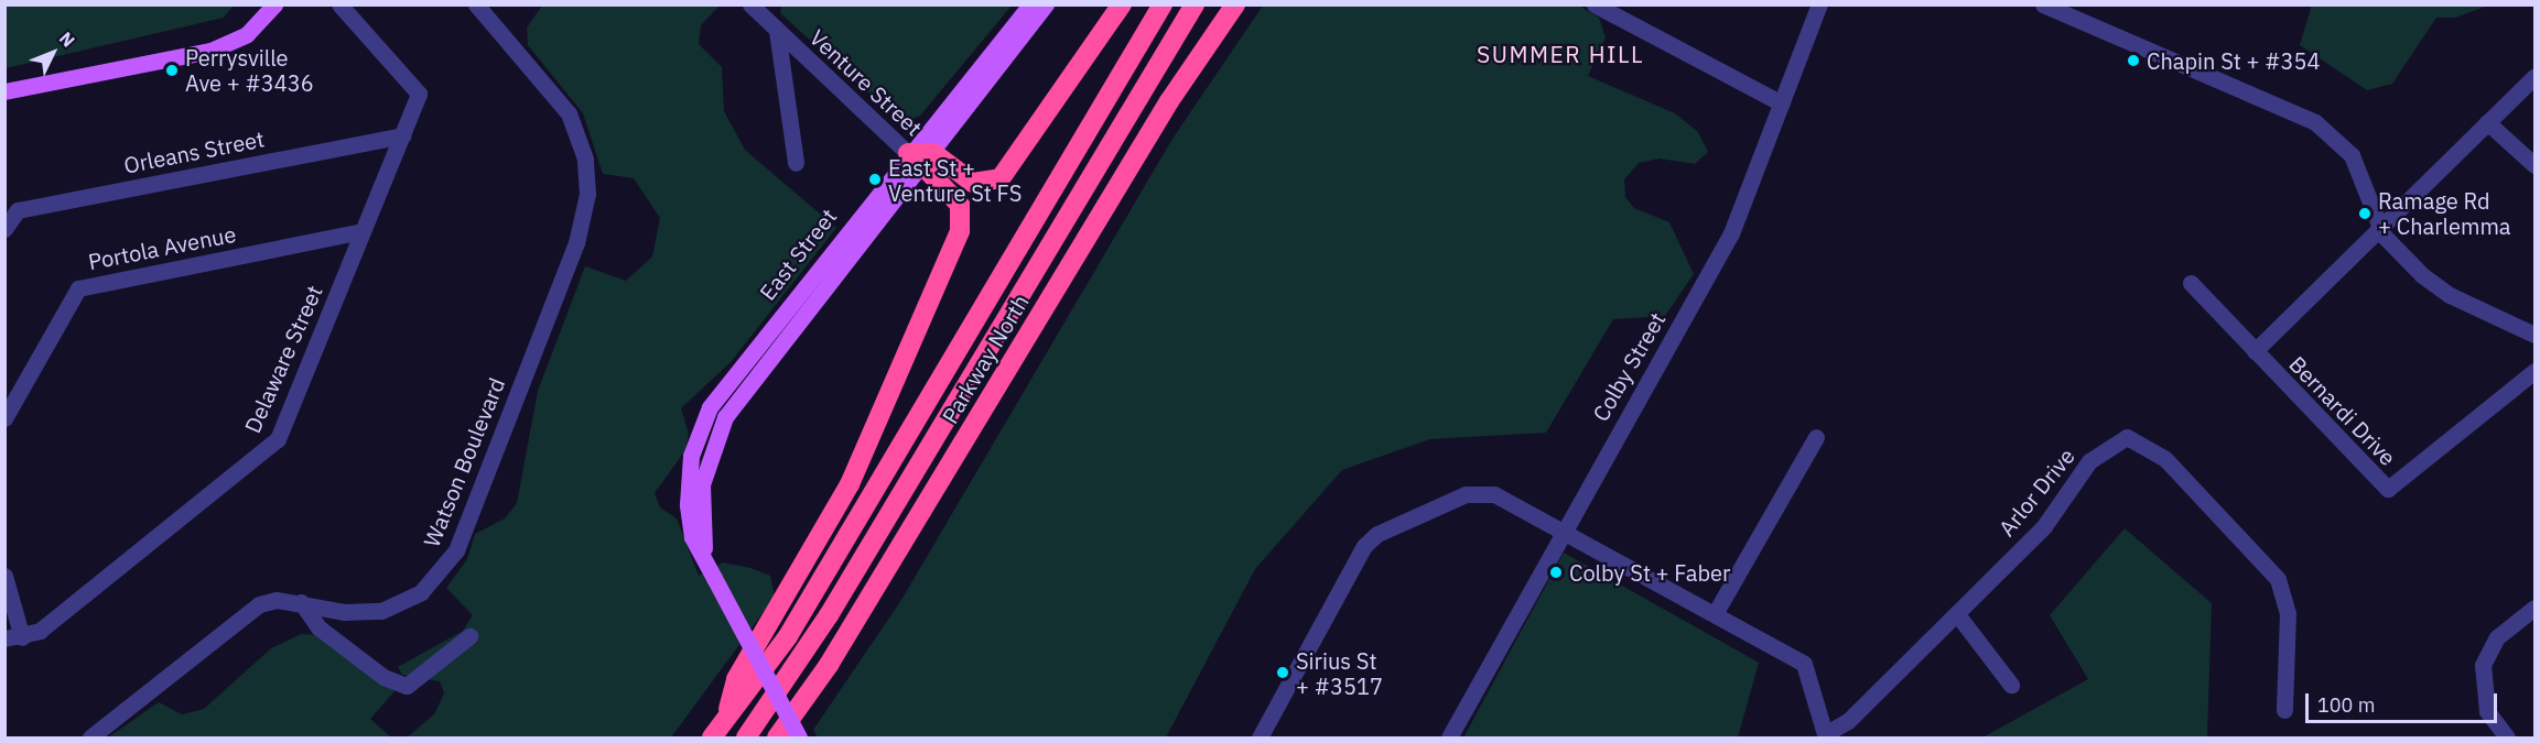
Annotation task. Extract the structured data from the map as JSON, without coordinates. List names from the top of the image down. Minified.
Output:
{"streets":{"highway":["Parkway North"],"main road":["East Street"],"street":["Venture Street","Orleans Street","Portola Avenue","Delaware Street","Colby Street","Bernardi Drive","Watson Boulevard","Arlor Drive"]},"crossings":[["Venture Street","East Street"],["Orleans Street","Delaware Street"],["Portola Avenue","Delaware Street"]],"districts":["SUMMER HILL"],"places":["Chapin St + #354","Perrysville Ave + #3436","East St + Venture St FS","Ramage Rd + Charlemma","Colby St + Faber","Sirius St + #3517"],"scale_bar":"100 m","north":"top right"}
